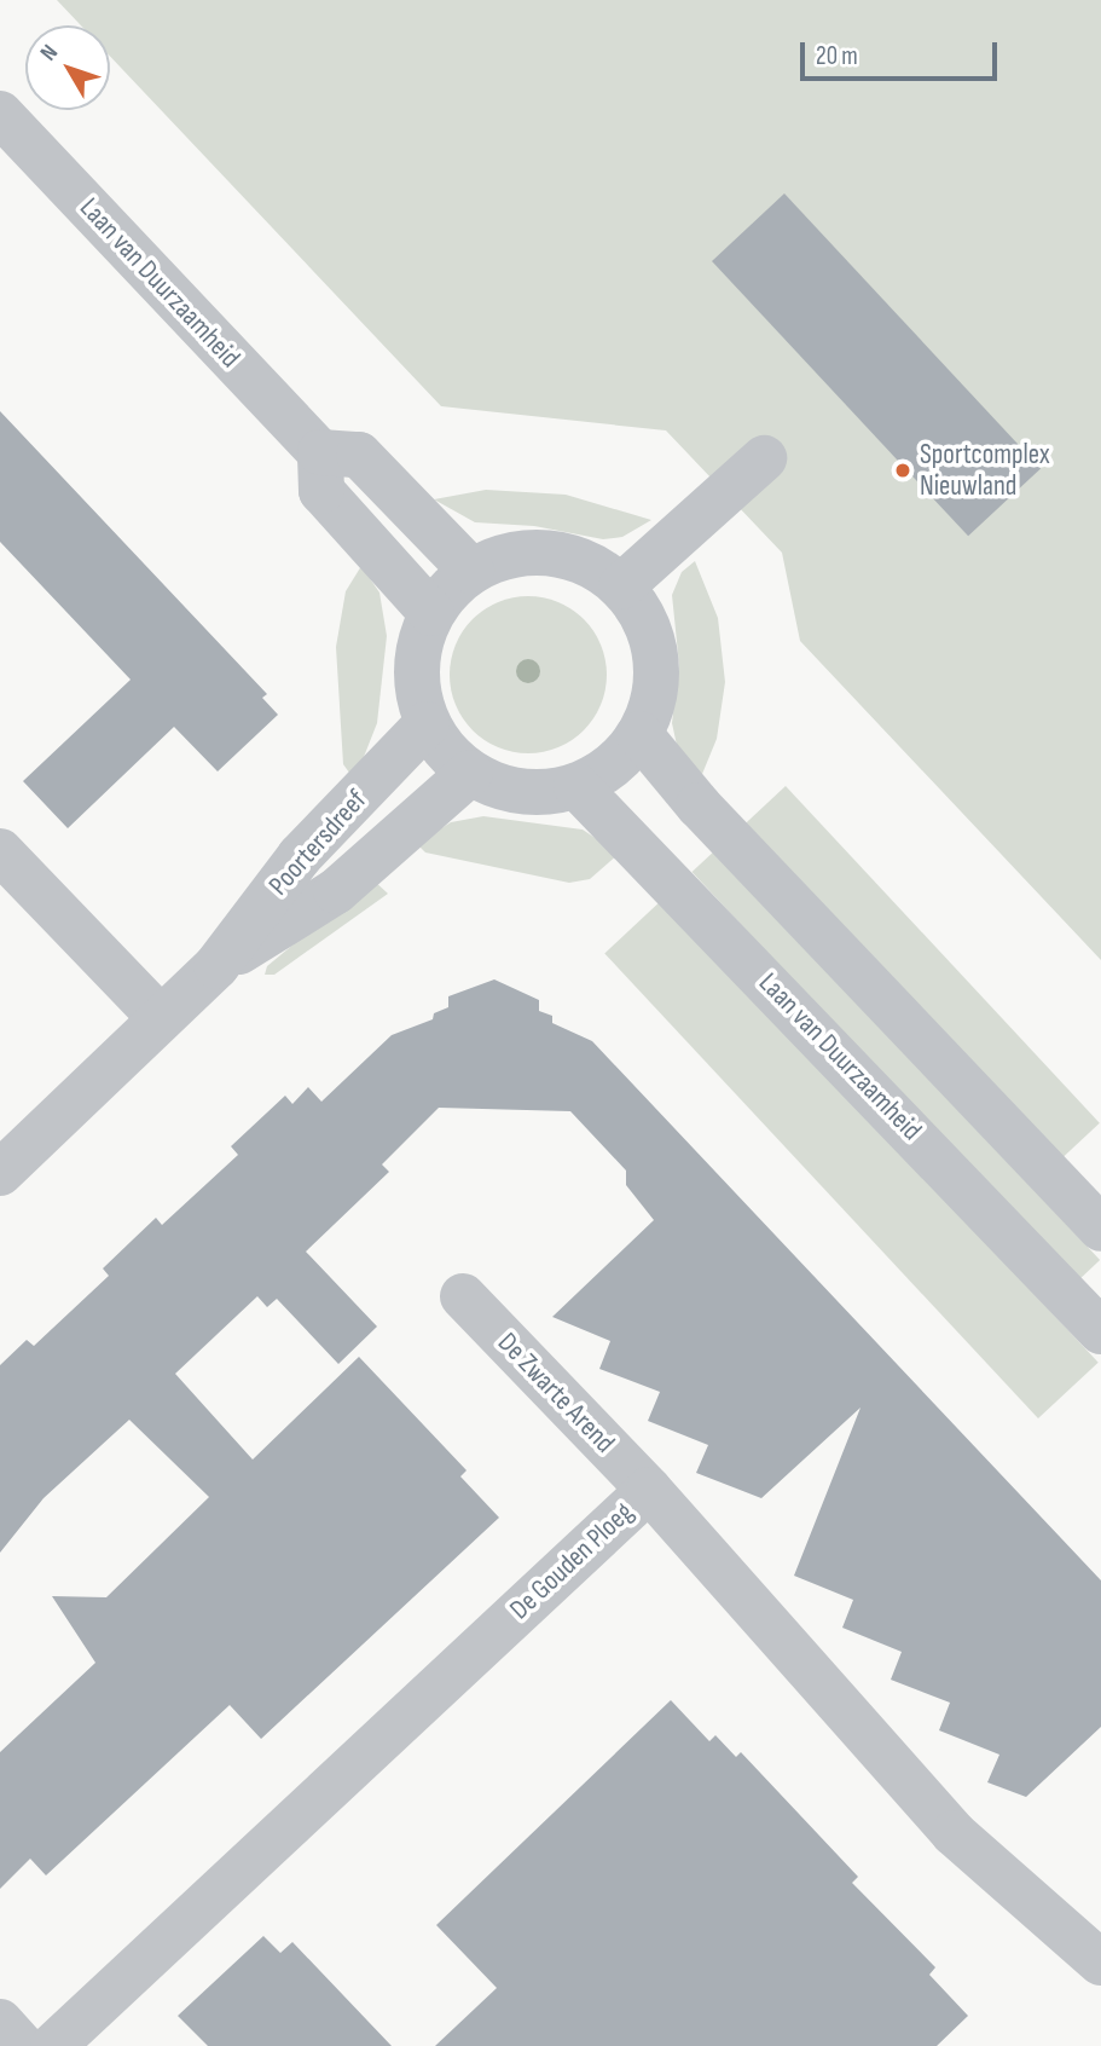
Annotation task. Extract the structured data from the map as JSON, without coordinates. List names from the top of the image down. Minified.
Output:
{"streets":{"street":["Laan van Duurzaamheid","Poortersdreef","De Zwarte Arend","De Gouden Ploeg"]},"crossings":[["Laan van Duurzaamheid","Poortersdreef"],["De Zwarte Arend","De Gouden Ploeg"]],"places":["Sportcomplex Nieuwland"],"scale_bar":"20 m","north":"top left"}
